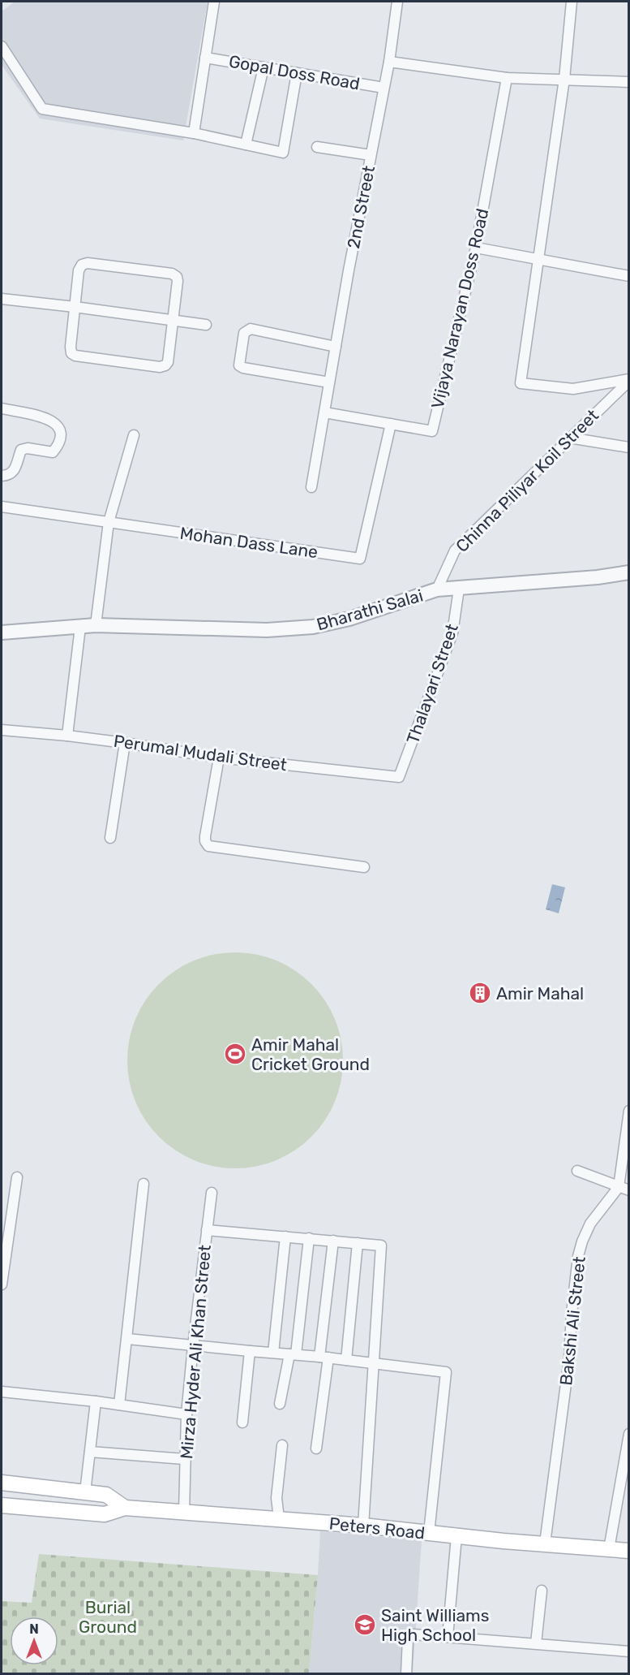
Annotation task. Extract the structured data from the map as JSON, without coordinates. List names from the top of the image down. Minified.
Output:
{"streets":{"main road":["Peters Road"],"street":["Gopal Doss Road","2nd Street","Vijaya Narayan Doss Road","Chinna Piliyar Koil Street","Mohan Dass Lane","Bharathi Salai","Thalayari Street","Perumal Mudali Street","Bakshi Ali Street","Mirza Hyder Ali Khan Street"]},"crossings":[["Gopal Doss Road","2nd Street"],["2nd Street","Vijaya Narayan Doss Road"],["Vijaya Narayan Doss Road","Mohan Dass Lane"],["Chinna Piliyar Koil Street","Bharathi Salai"],["Bharathi Salai","Thalayari Street"],["Thalayari Street","Perumal Mudali Street"],["Bakshi Ali Street","Peters Road"],["Mirza Hyder Ali Khan Street","Peters Road"]],"parks":["Burial Ground"],"places":{"building":["Amir Mahal"],"sports":["Amir Mahal Cricket Ground"],"school or university":["Saint Williams High School"]},"north":"top"}
